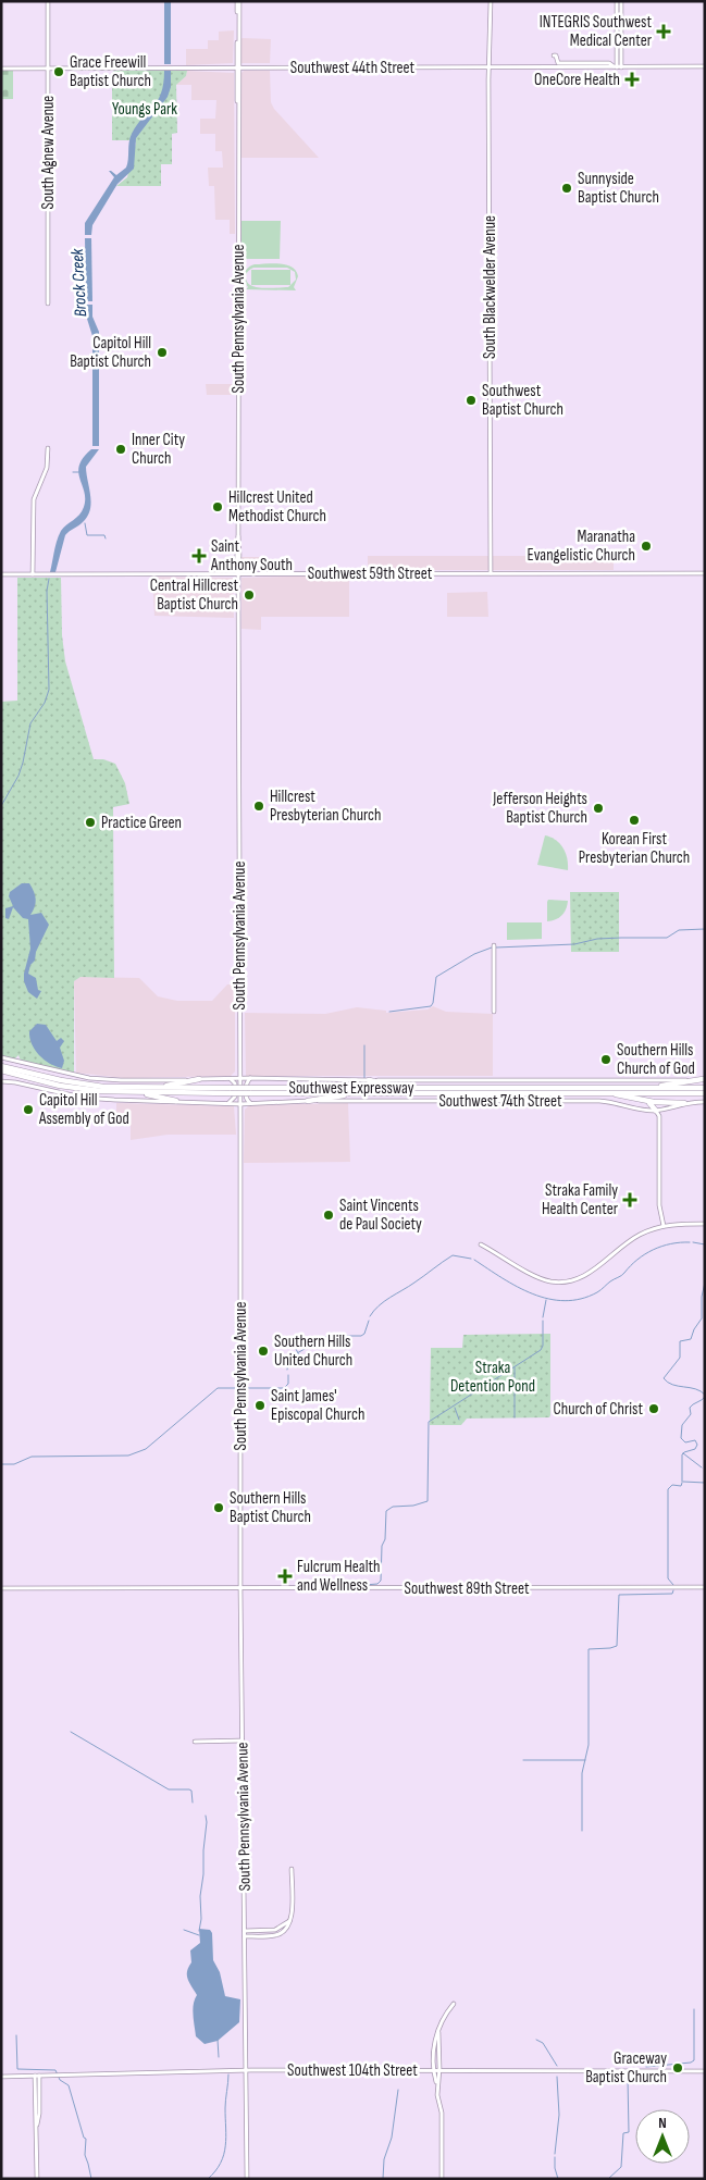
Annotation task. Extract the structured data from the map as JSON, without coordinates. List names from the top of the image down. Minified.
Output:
{"streets":{"highway":["Southwest Expressway"],"main road":["Southwest 44th Street","South Agnew Avenue","South Blackwelder Avenue","South Pennsylvania Avenue","Southwest 59th Street","Southwest 74th Street","Southwest 89th Street","Southwest 104th Street"]},"crossings":[["Southwest 44th Street","South Agnew Avenue"],["Southwest 44th Street","South Blackwelder Avenue"],["Southwest 44th Street","South Pennsylvania Avenue"],["South Blackwelder Avenue","Southwest 59th Street"],["South Pennsylvania Avenue","Southwest 59th Street"],["South Pennsylvania Avenue","Southwest 74th Street"],["South Pennsylvania Avenue","Southwest 89th Street"],["South Pennsylvania Avenue","Southwest 104th Street"]],"water":["Brock Creek"],"parks":["Youngs Park","Straka Detention Pond"],"places":{"health":["INTEGRIS Southwest Medical Center","OneCore Health","Saint Anthony South","Straka Family Health Center","Fulcrum Health and Wellness"],"other":["Grace Freewill Baptist Church","Sunnyside Baptist Church","Capitol Hill Baptist Church","Southwest Baptist Church","Inner City Church","Hillcrest United Methodist Church","Maranatha Evangelistic Church","Central Hillcrest Baptist Church","Hillcrest Presbyterian Church","Jefferson Heights Baptist Church","Korean First Presbyterian Church","Practice Green","Southern Hills Church of God","Capitol Hill Assembly of God","Saint Vincents de Paul Society","Southern Hills United Church","Saint James' Episcopal Church","Church of Christ","Southern Hills Baptist Church","Graceway Baptist Church"]},"north":"top"}
